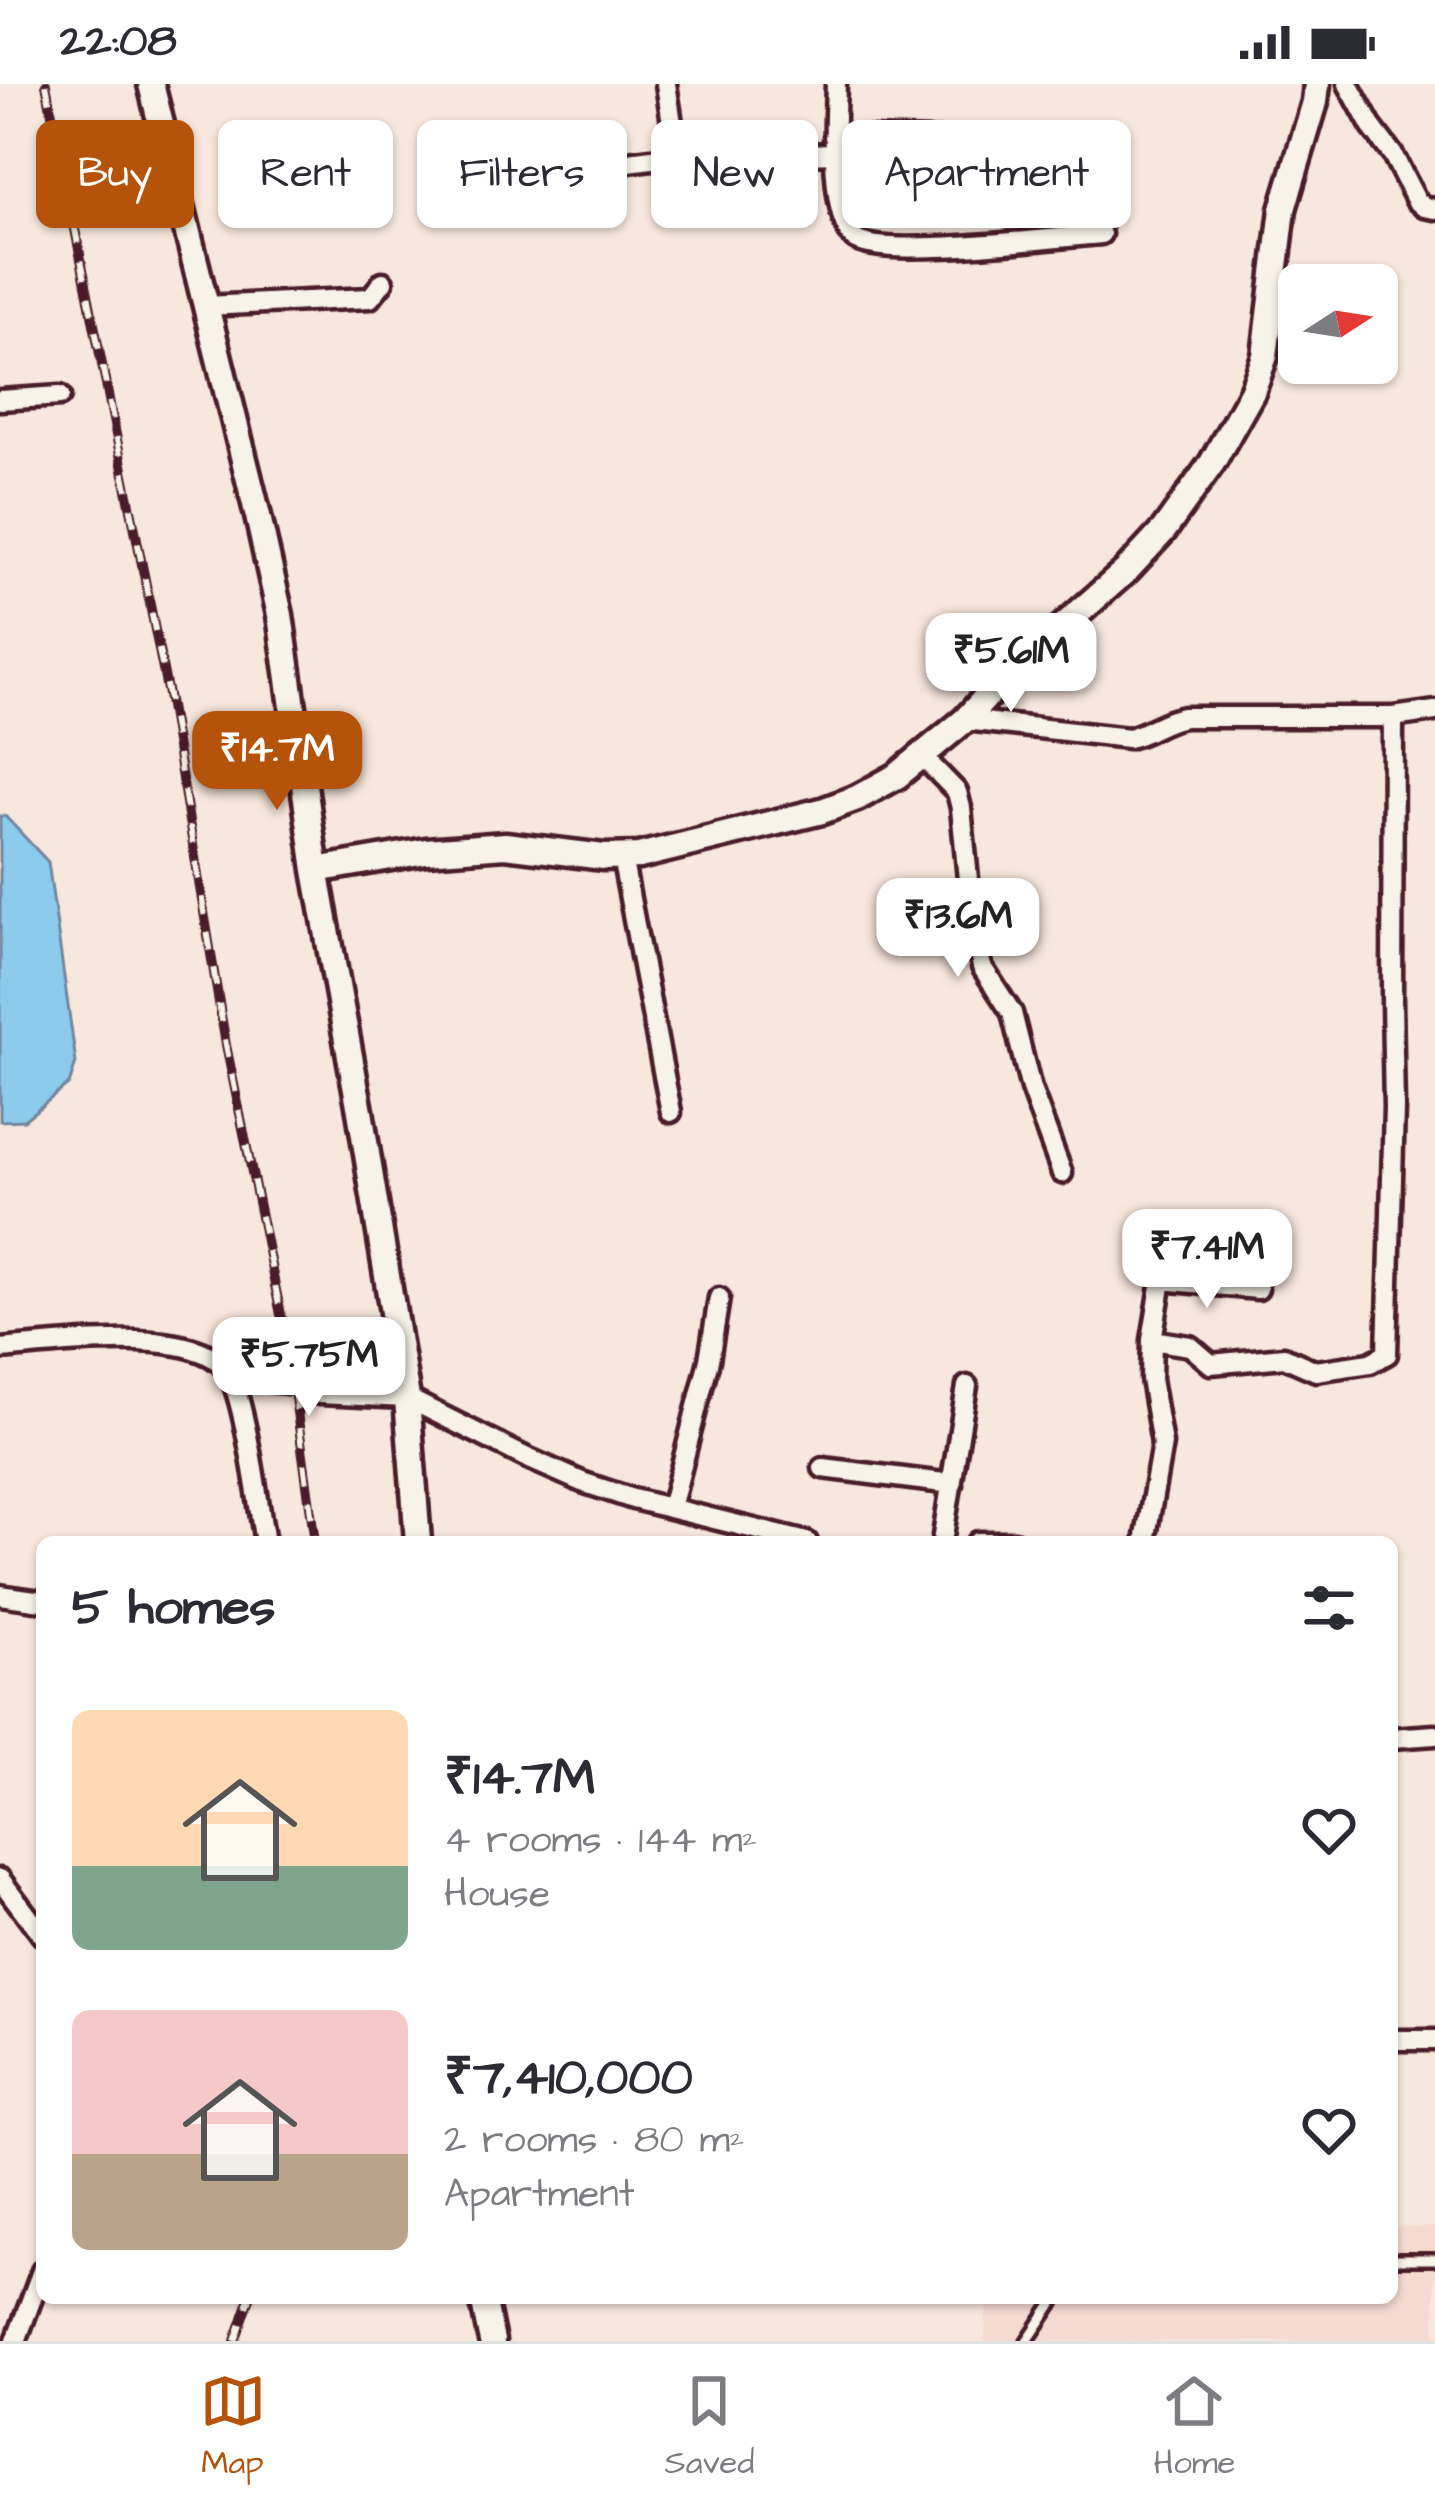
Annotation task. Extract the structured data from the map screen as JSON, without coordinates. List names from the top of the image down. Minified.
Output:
{"north":"right","page":{"status":"22:08","chip":["Buy","Rent","Filters","New","Apartment"],"price":["₹5.61M","₹14.7M","₹13.6M","₹7.41M","₹5.75M"],"heading":"5 homes","list":[{"name":"₹14.7M","note":"4 rooms · 144 m² · House"},{"name":"₹7,410,000","note":"2 rooms · 80 m² · Apartment"}],"tabs":["Map","Saved","Home"]}}
